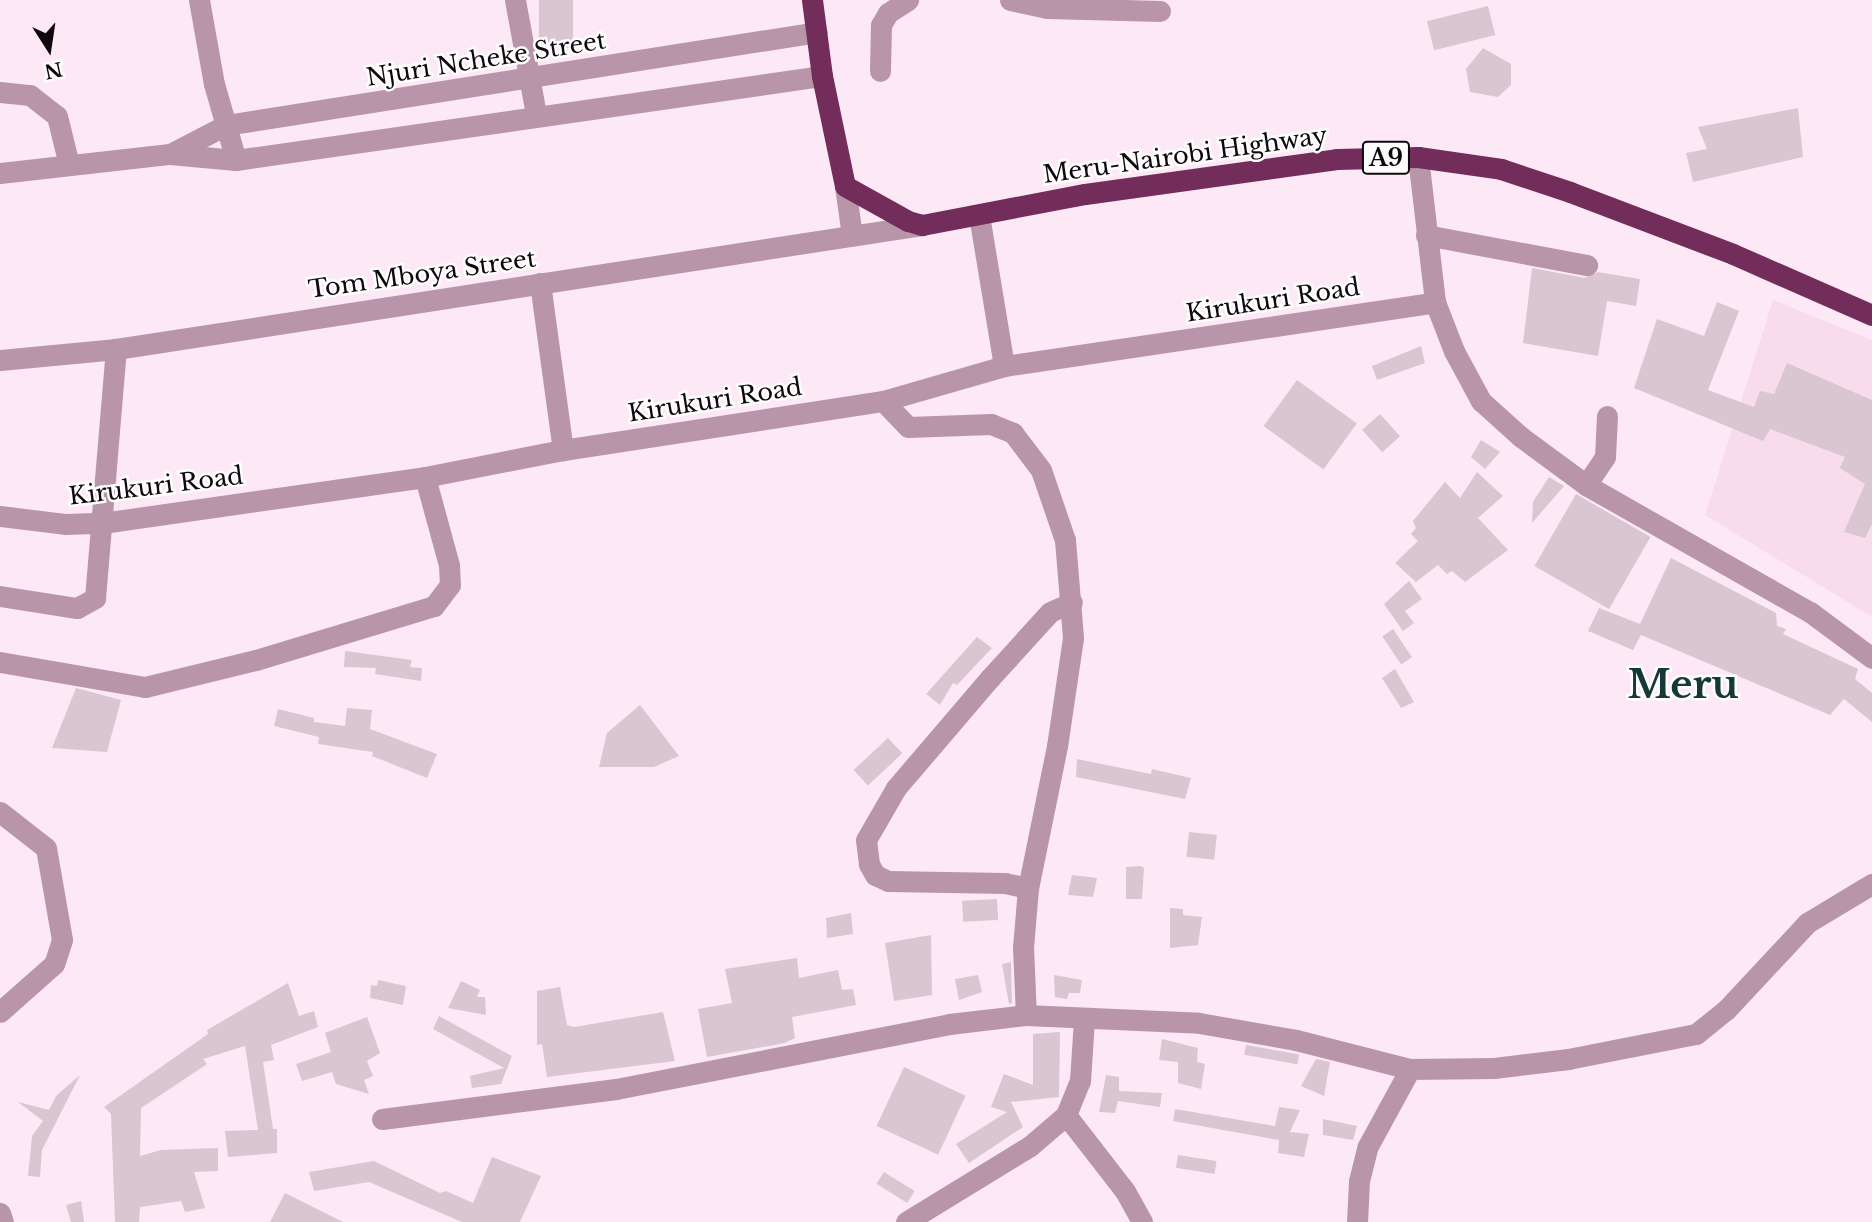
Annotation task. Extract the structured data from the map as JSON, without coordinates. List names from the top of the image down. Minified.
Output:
{"streets":{"highway":["Meru-Nairobi Highway","A9"],"street":["Njuri Ncheke Street","Tom Mboya Street","Kirukuri Road"]},"crossings":[["Meru-Nairobi Highway","Tom Mboya Street"]],"districts":["Meru"],"north":"bottom"}
